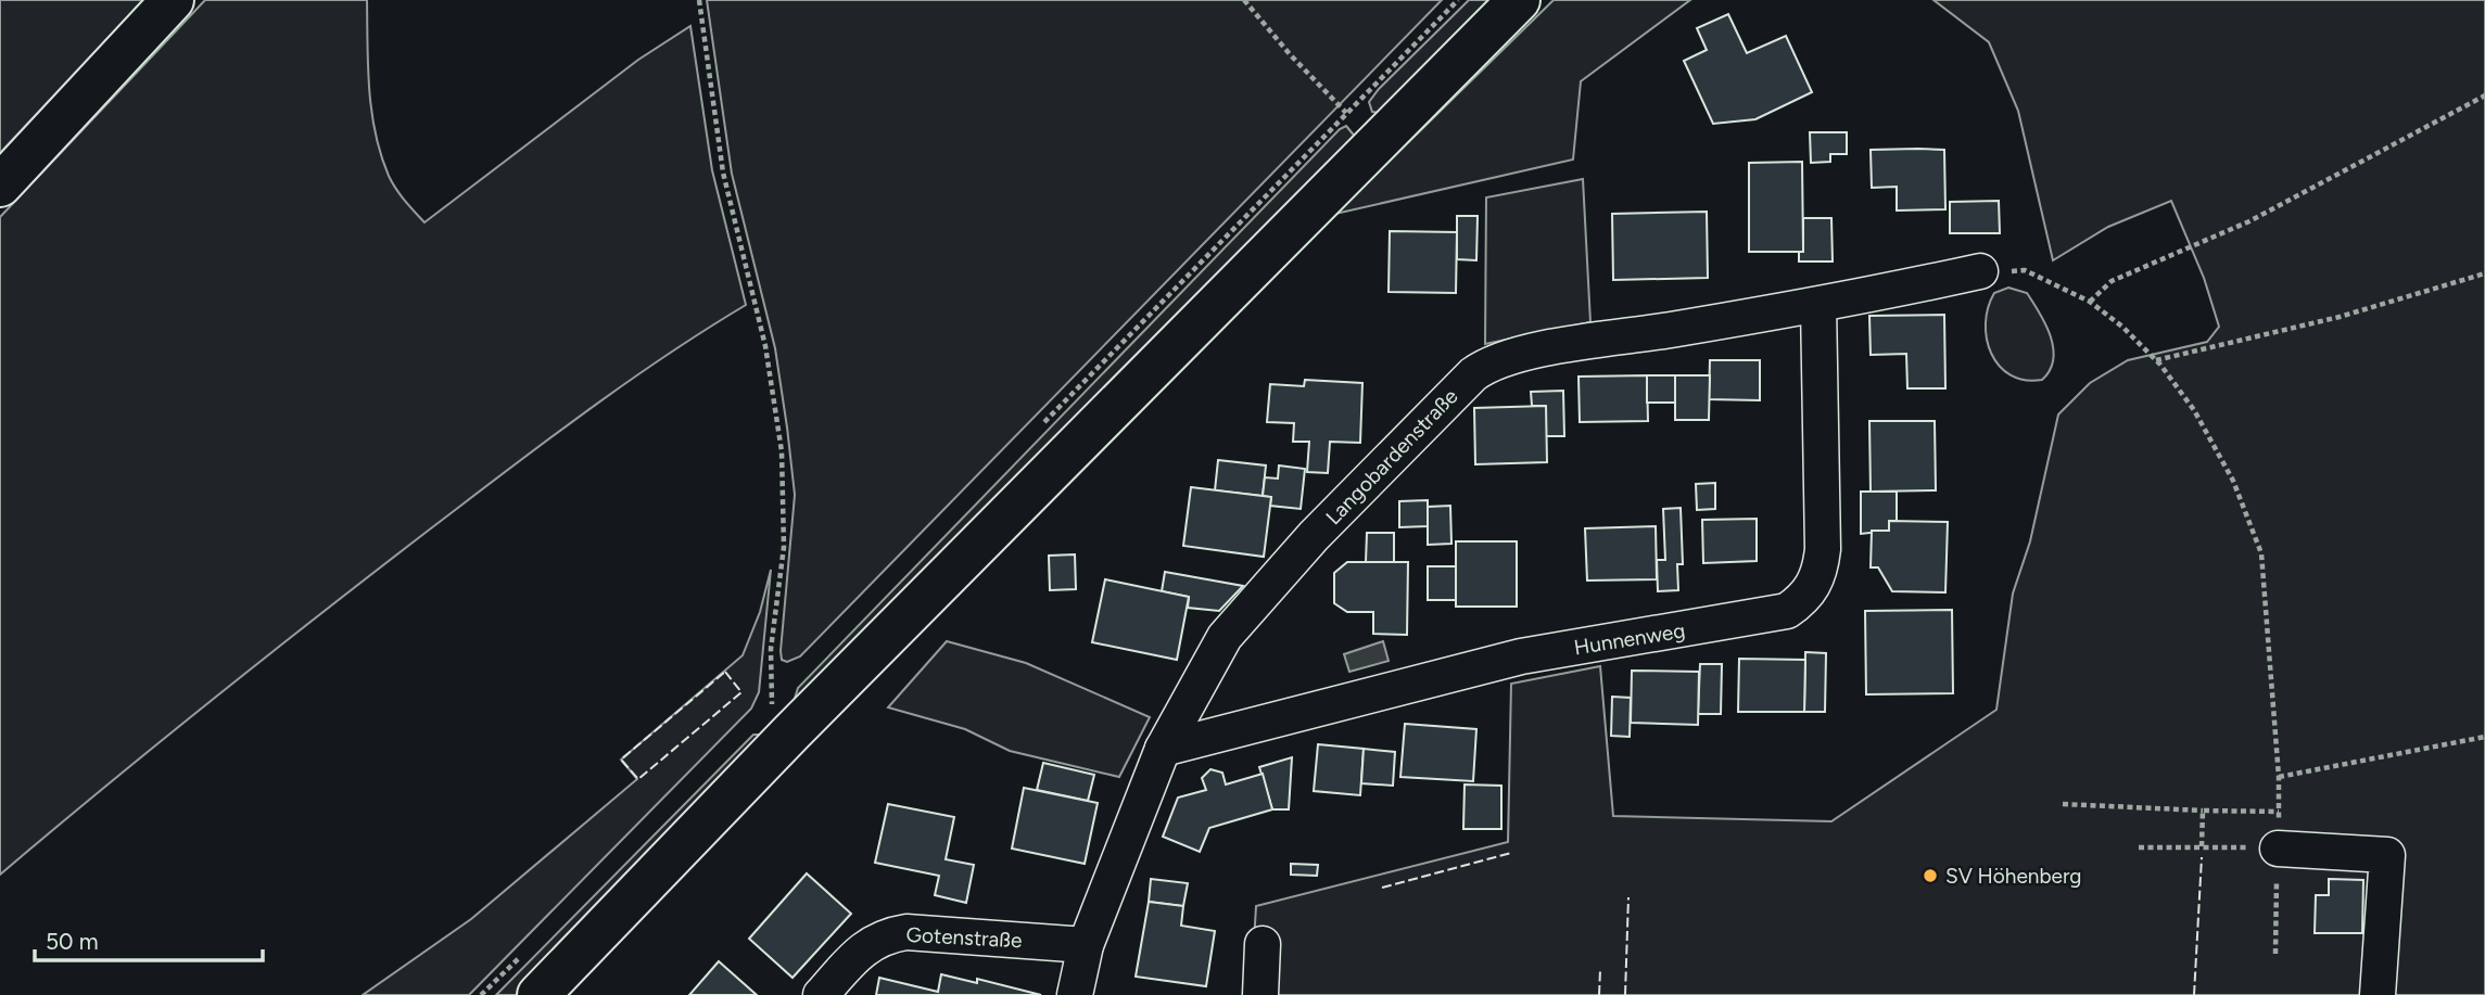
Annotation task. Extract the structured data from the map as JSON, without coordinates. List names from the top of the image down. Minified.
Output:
{"streets":{"street":["Langobardenstraße","Hunnenweg","Gotenstraße"]},"crossings":[["Langobardenstraße","Hunnenweg"],["Langobardenstraße","Gotenstraße"]],"places":["SV Höhenberg"],"scale_bar":"50 m"}
